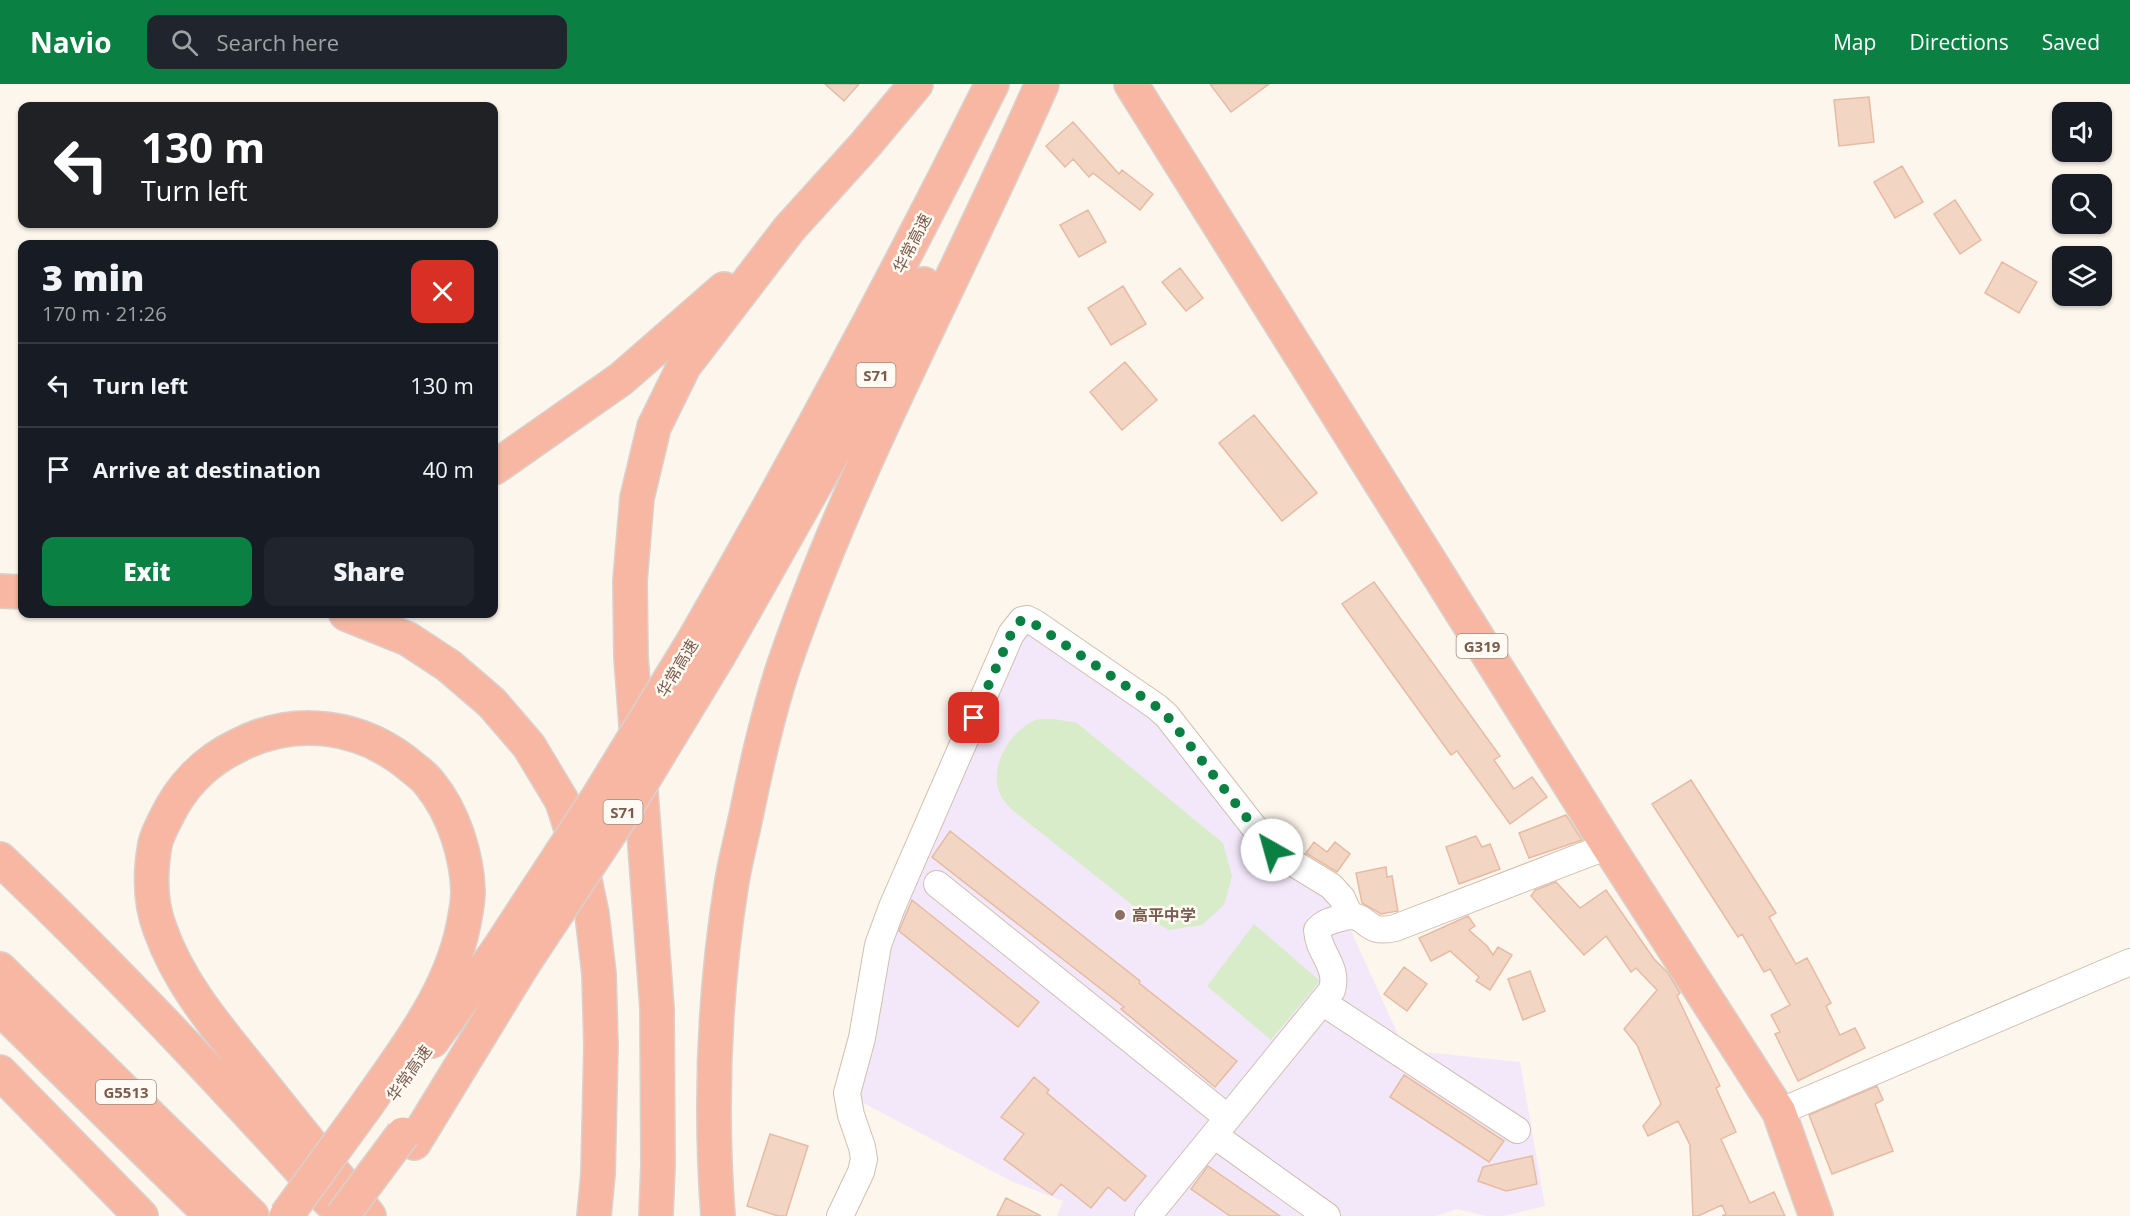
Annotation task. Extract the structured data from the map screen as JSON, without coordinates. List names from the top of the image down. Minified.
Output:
{"streets":{"highway":["华常高速","S71","G319","G5513"]},"places":["高平中学"],"page":{"header":"Navio","search":"Search here","nav":["Map","Directions","Saved"],"turn":["130 m","Turn left"],"heading":["3 min","170 m · 21:26"],"list":[{"name":"Turn left","value":"130 m"},{"name":"Arrive at destination","value":"40 m"}],"buttons":["Exit","Share"]}}
